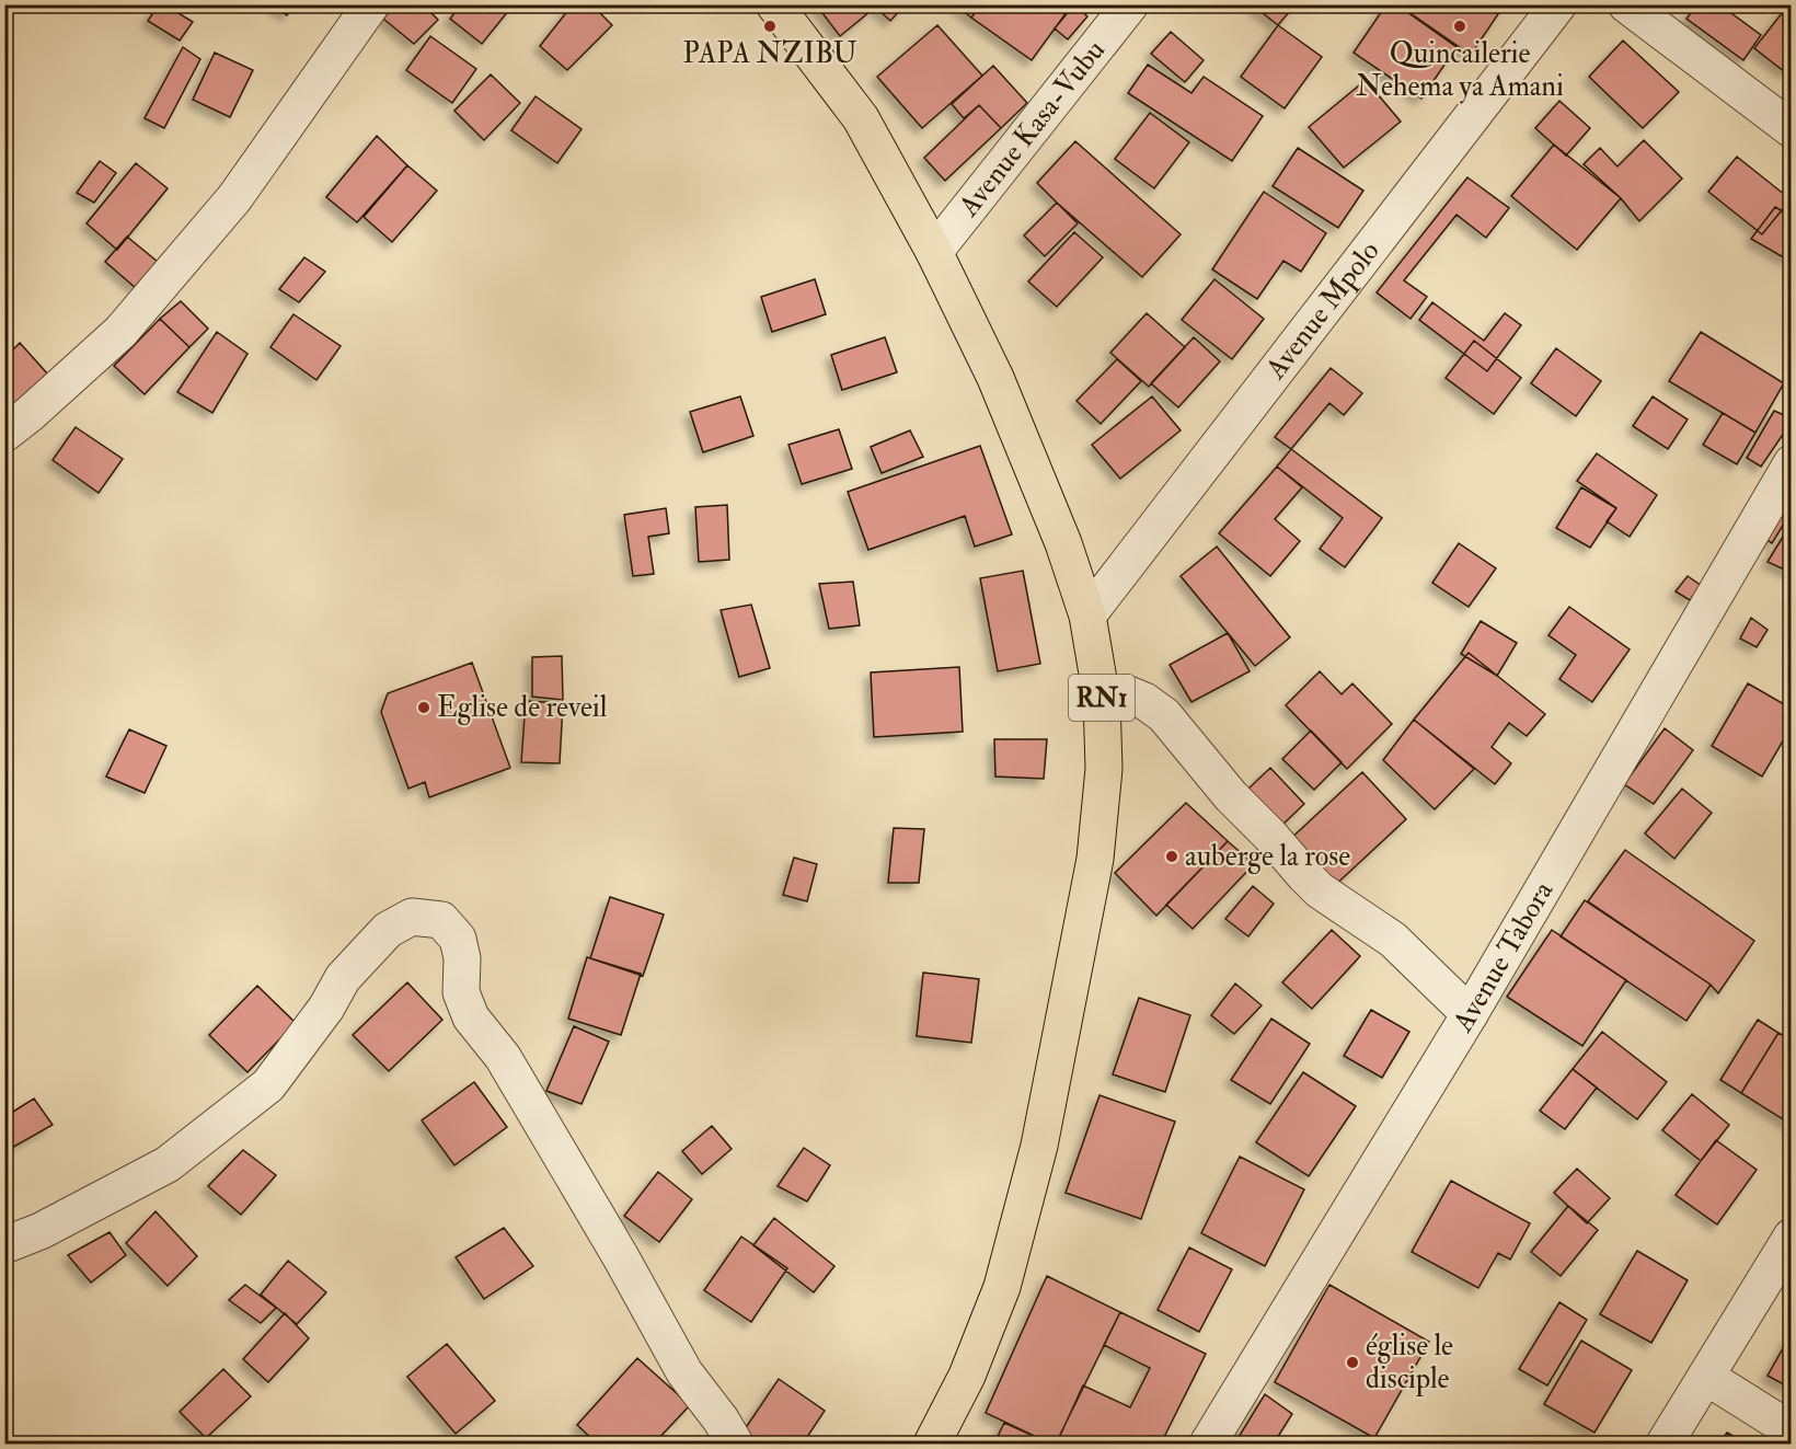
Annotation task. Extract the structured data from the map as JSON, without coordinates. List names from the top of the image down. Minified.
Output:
{"streets":{"highway":["RN1"],"street":["Avenue Kasa-Vubu","Avenue Mpolo","Avenue Tabora"]},"crossings":[["Avenue Kasa-Vubu","RN1"],["Avenue Mpolo","RN1"]],"places":["PAPA NZIBU","Quincailerie Nehema ya Amani","Eglise de reveil","auberge la rose","église le disciple"]}
